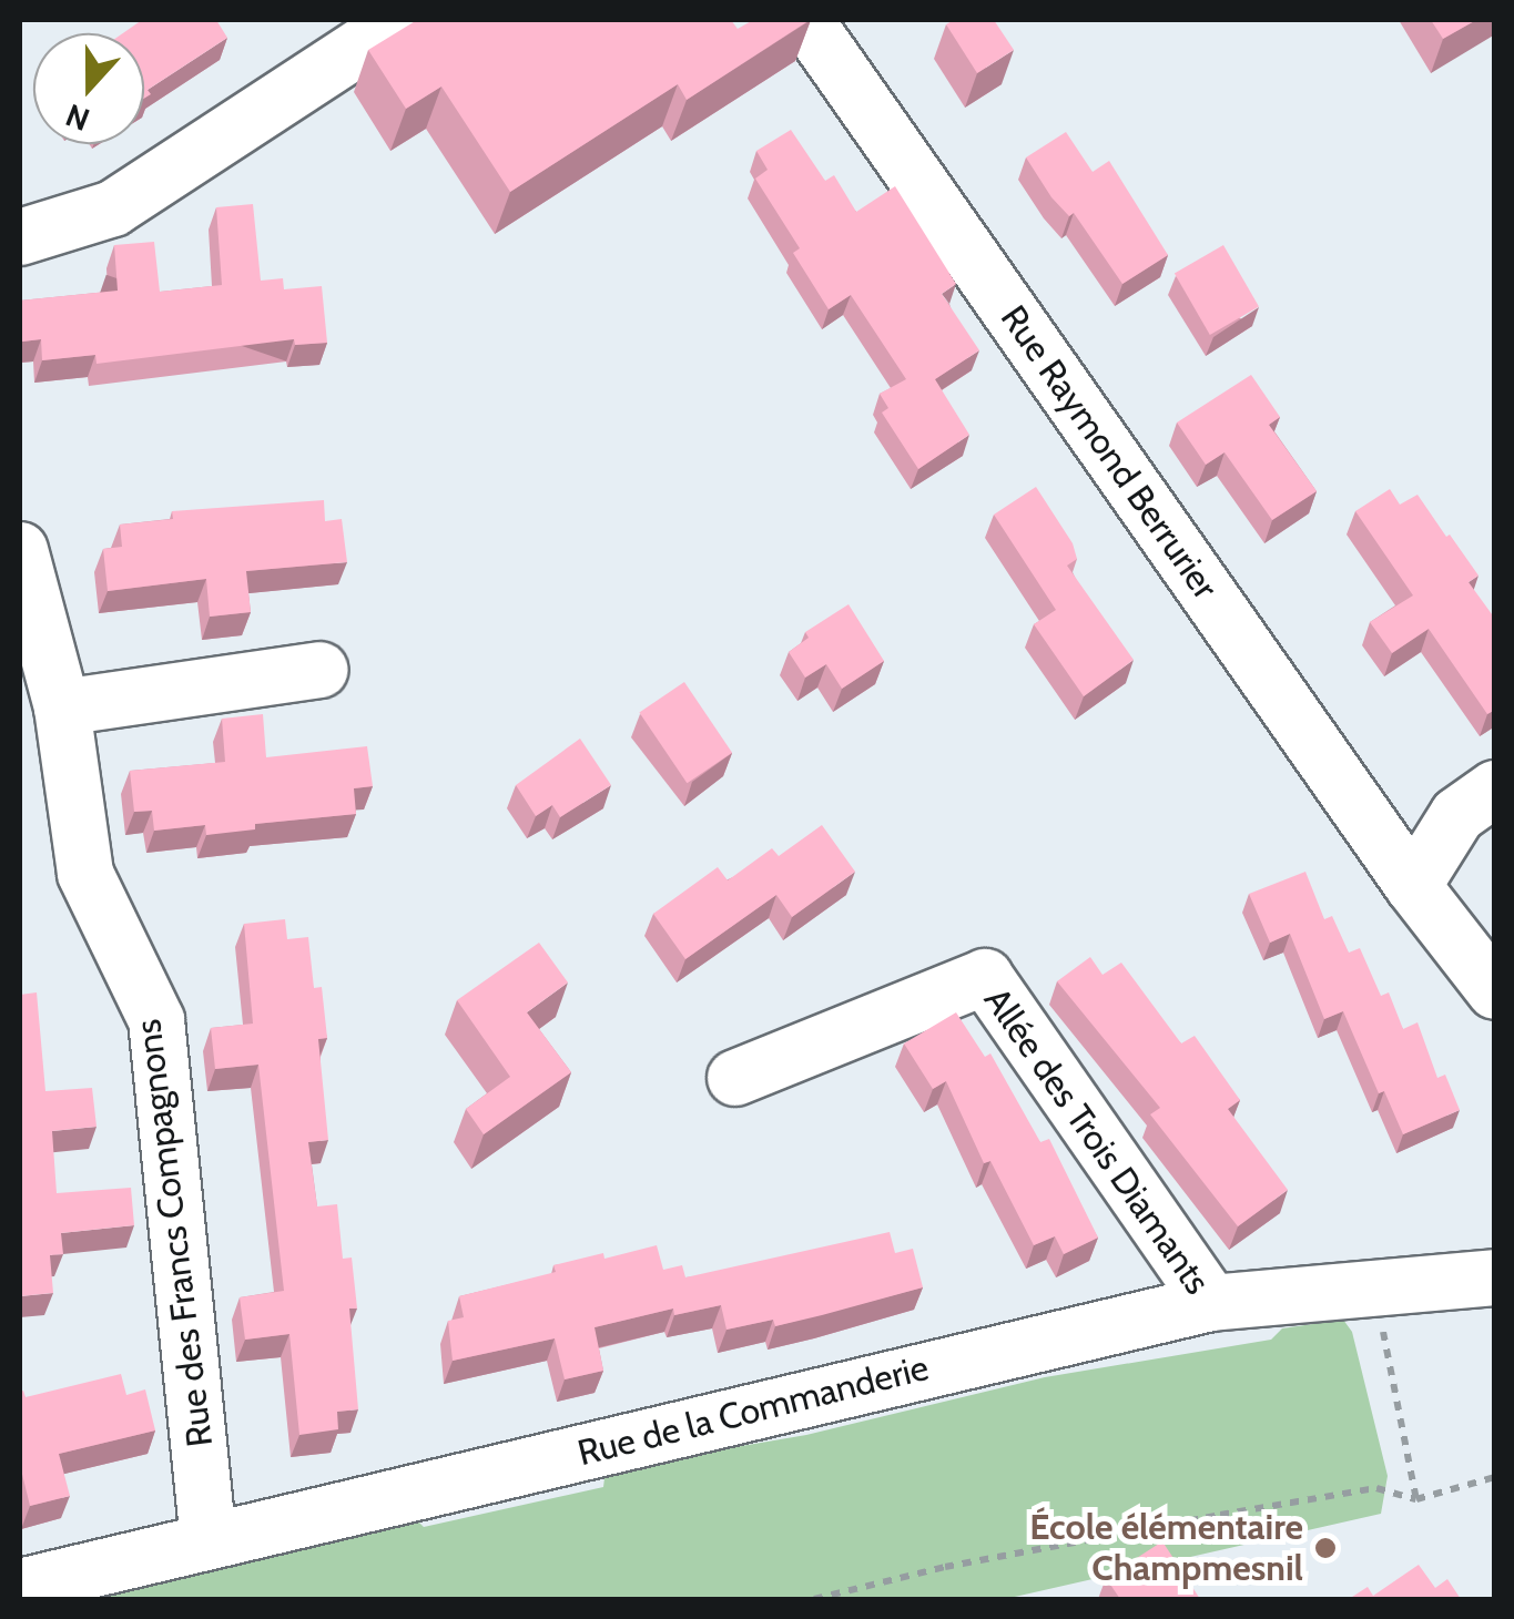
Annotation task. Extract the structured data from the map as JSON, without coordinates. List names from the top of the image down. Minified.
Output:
{"streets":{"street":["Rue Raymond Berrurier","Allée des Trois Diamants","Rue des Francs Compagnons","Rue de la Commanderie"]},"crossings":[["Allée des Trois Diamants","Rue de la Commanderie"],["Rue des Francs Compagnons","Rue de la Commanderie"]],"places":["École élémentaire Champmesnil"],"north":"bottom"}
